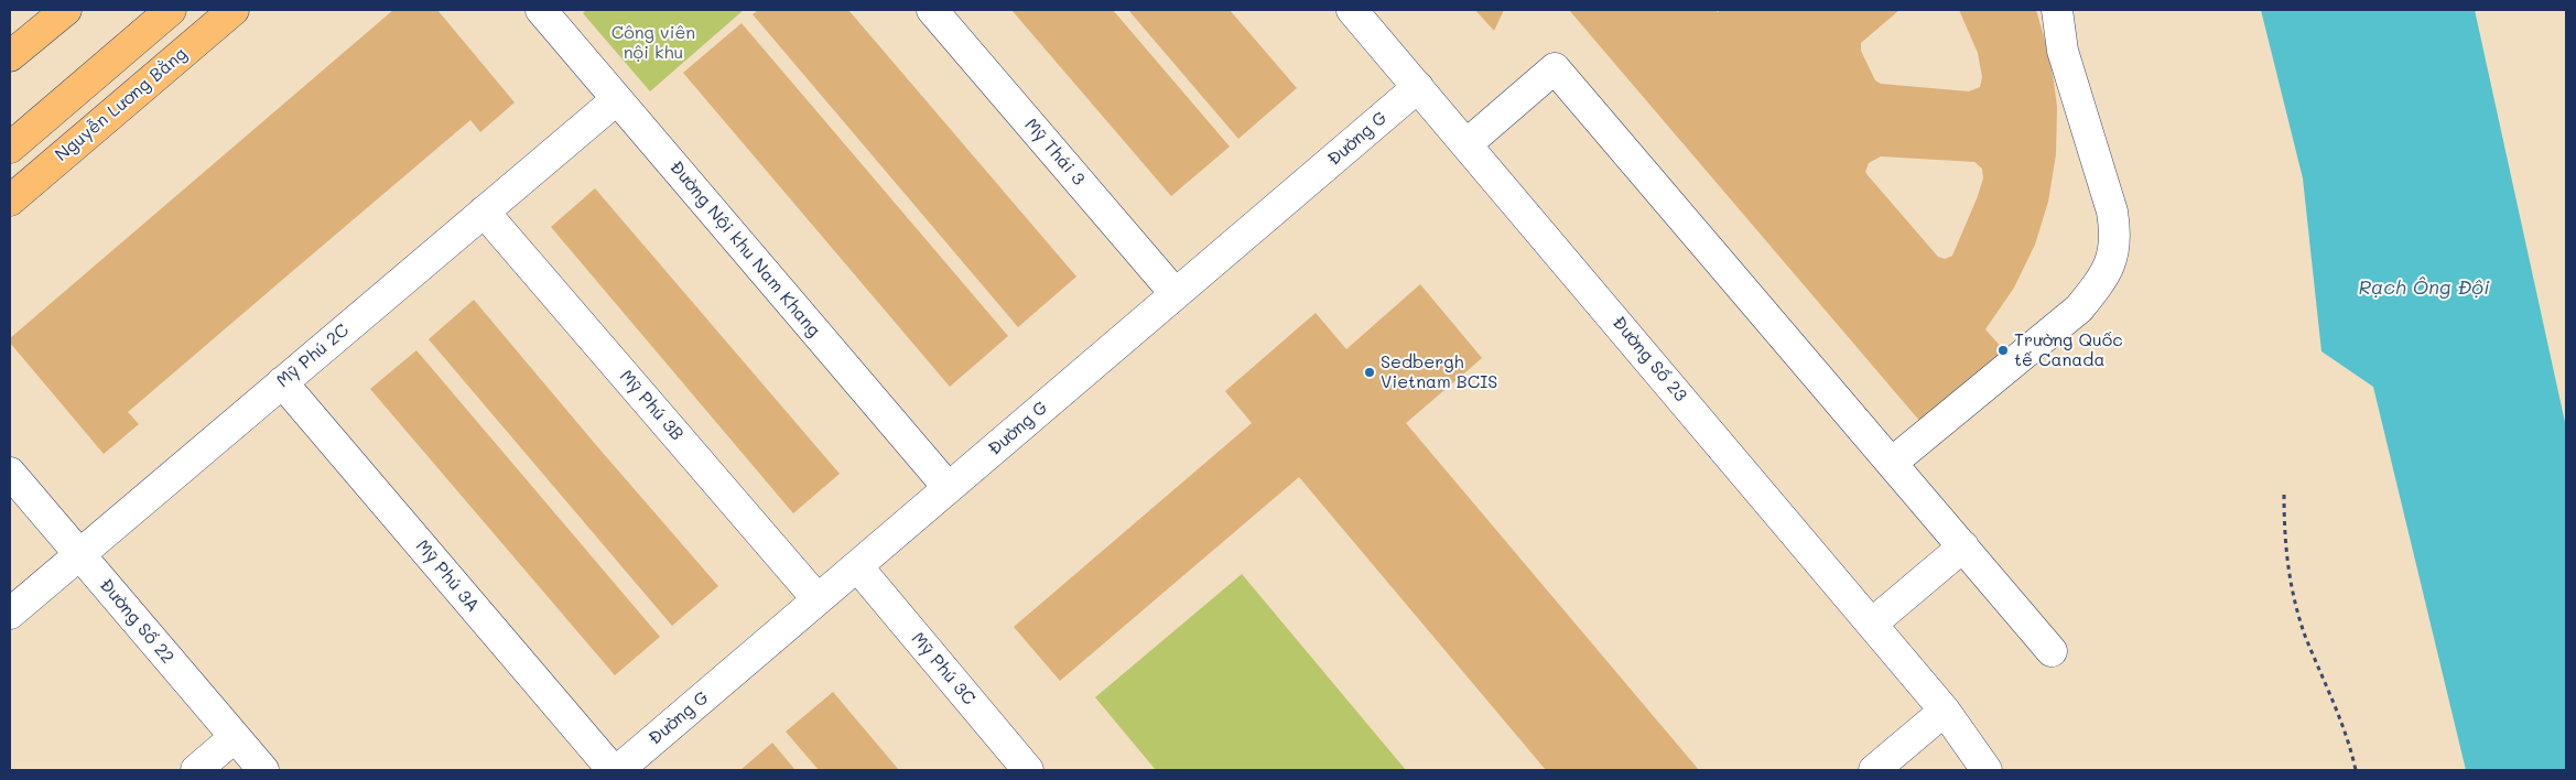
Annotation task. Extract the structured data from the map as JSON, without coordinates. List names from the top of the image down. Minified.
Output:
{"streets":{"main road":["Nguyễn Lương Bằng"],"street":["Đường G","Mỹ Thái 3","Đường Nội khu Nam Khang","Mỹ Phú 2C","Đường Số 23","Mỹ Phú 3B","Mỹ Phú 3A","Đường Số 22","Mỹ Phú 3C"]},"crossings":[["Đường G","Mỹ Thái 3"],["Đường G","Đường Nội khu Nam Khang"],["Đường G","Đường Số 23"],["Đường G","Mỹ Phú 3B"],["Đường G","Mỹ Phú 3C"],["Đường Nội khu Nam Khang","Mỹ Phú 2C"],["Mỹ Phú 2C","Mỹ Phú 3B"],["Mỹ Phú 2C","Mỹ Phú 3A"],["Mỹ Phú 2C","Đường Số 22"]],"water":["Rạch Ông Đội"],"parks":["Công viên nội khu"],"places":["Trường Quốc tế Canada","Sedbergh Vietnam BCIS"]}
